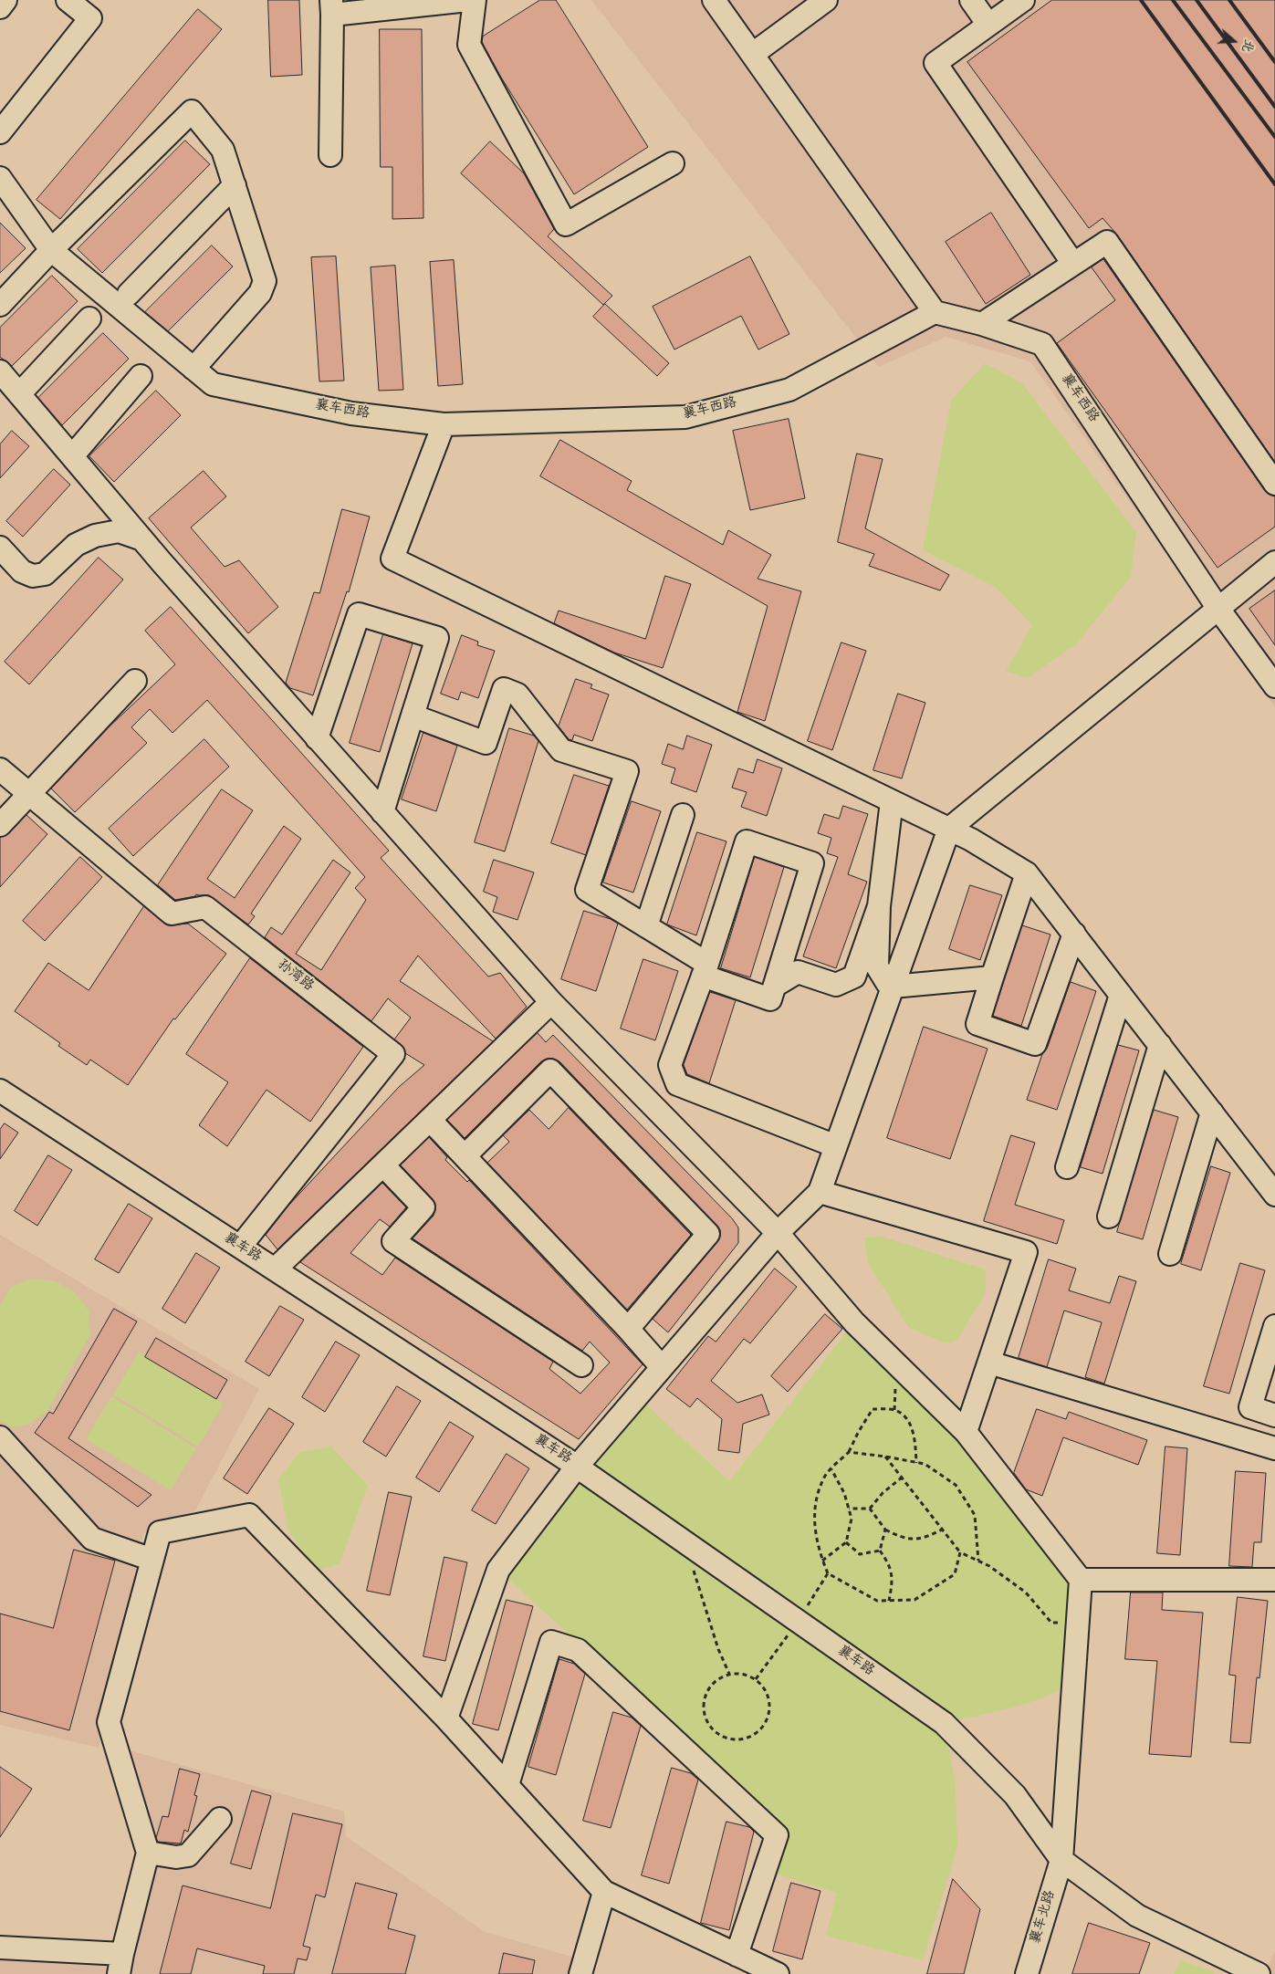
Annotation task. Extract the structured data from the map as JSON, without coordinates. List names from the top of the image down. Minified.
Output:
{"streets":{"street":["襄车西路","孙湾路","襄车路","襄车北路"]},"crossings":[["孙湾路","襄车路"],["襄车路","襄车北路"]],"north":"right"}
